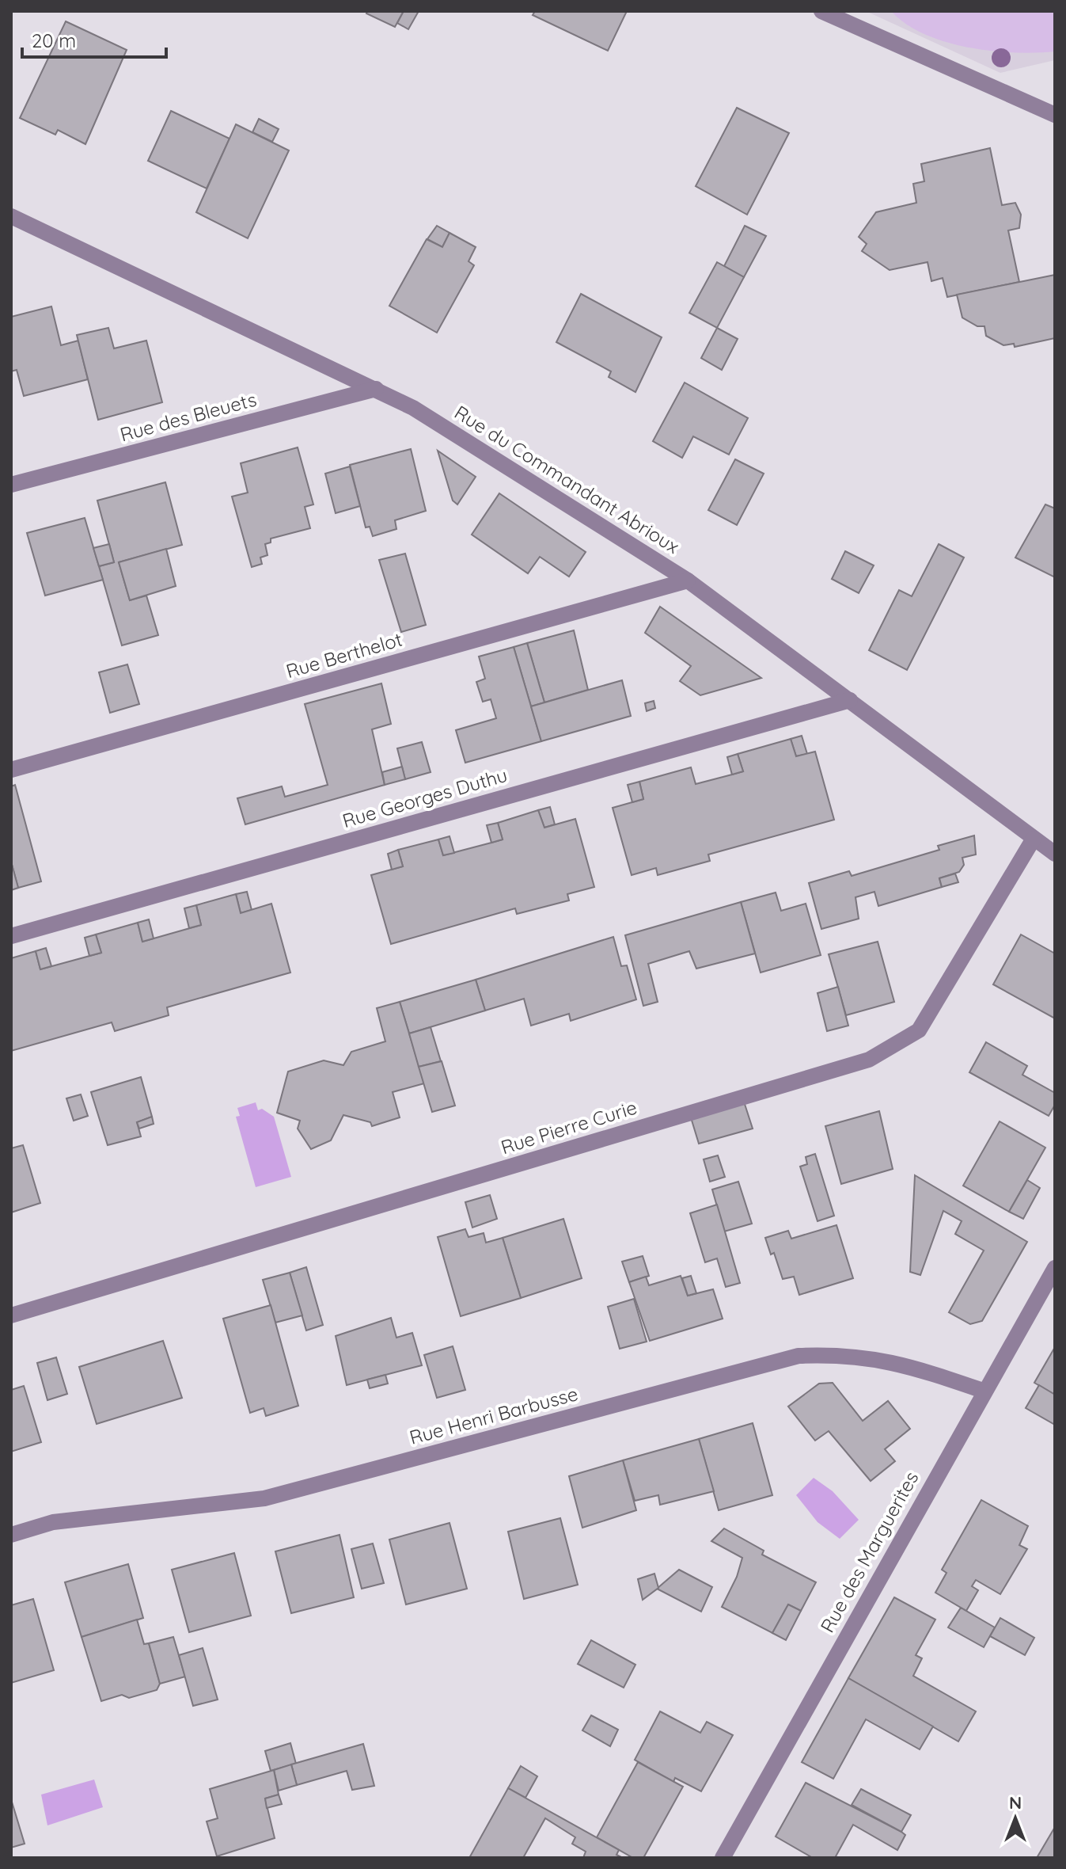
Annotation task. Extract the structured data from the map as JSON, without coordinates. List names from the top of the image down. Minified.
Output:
{"streets":{"street":["Rue des Bleuets","Rue du Commandant Abrioux","Rue Berthelot","Rue Georges Duthu","Rue Pierre Curie","Rue Henri Barbusse","Rue des Marguerites"]},"crossings":[["Rue des Bleuets","Rue du Commandant Abrioux"],["Rue du Commandant Abrioux","Rue Berthelot"],["Rue du Commandant Abrioux","Rue Georges Duthu"],["Rue du Commandant Abrioux","Rue Pierre Curie"],["Rue Henri Barbusse","Rue des Marguerites"]],"scale_bar":"20 m","north":"top"}
